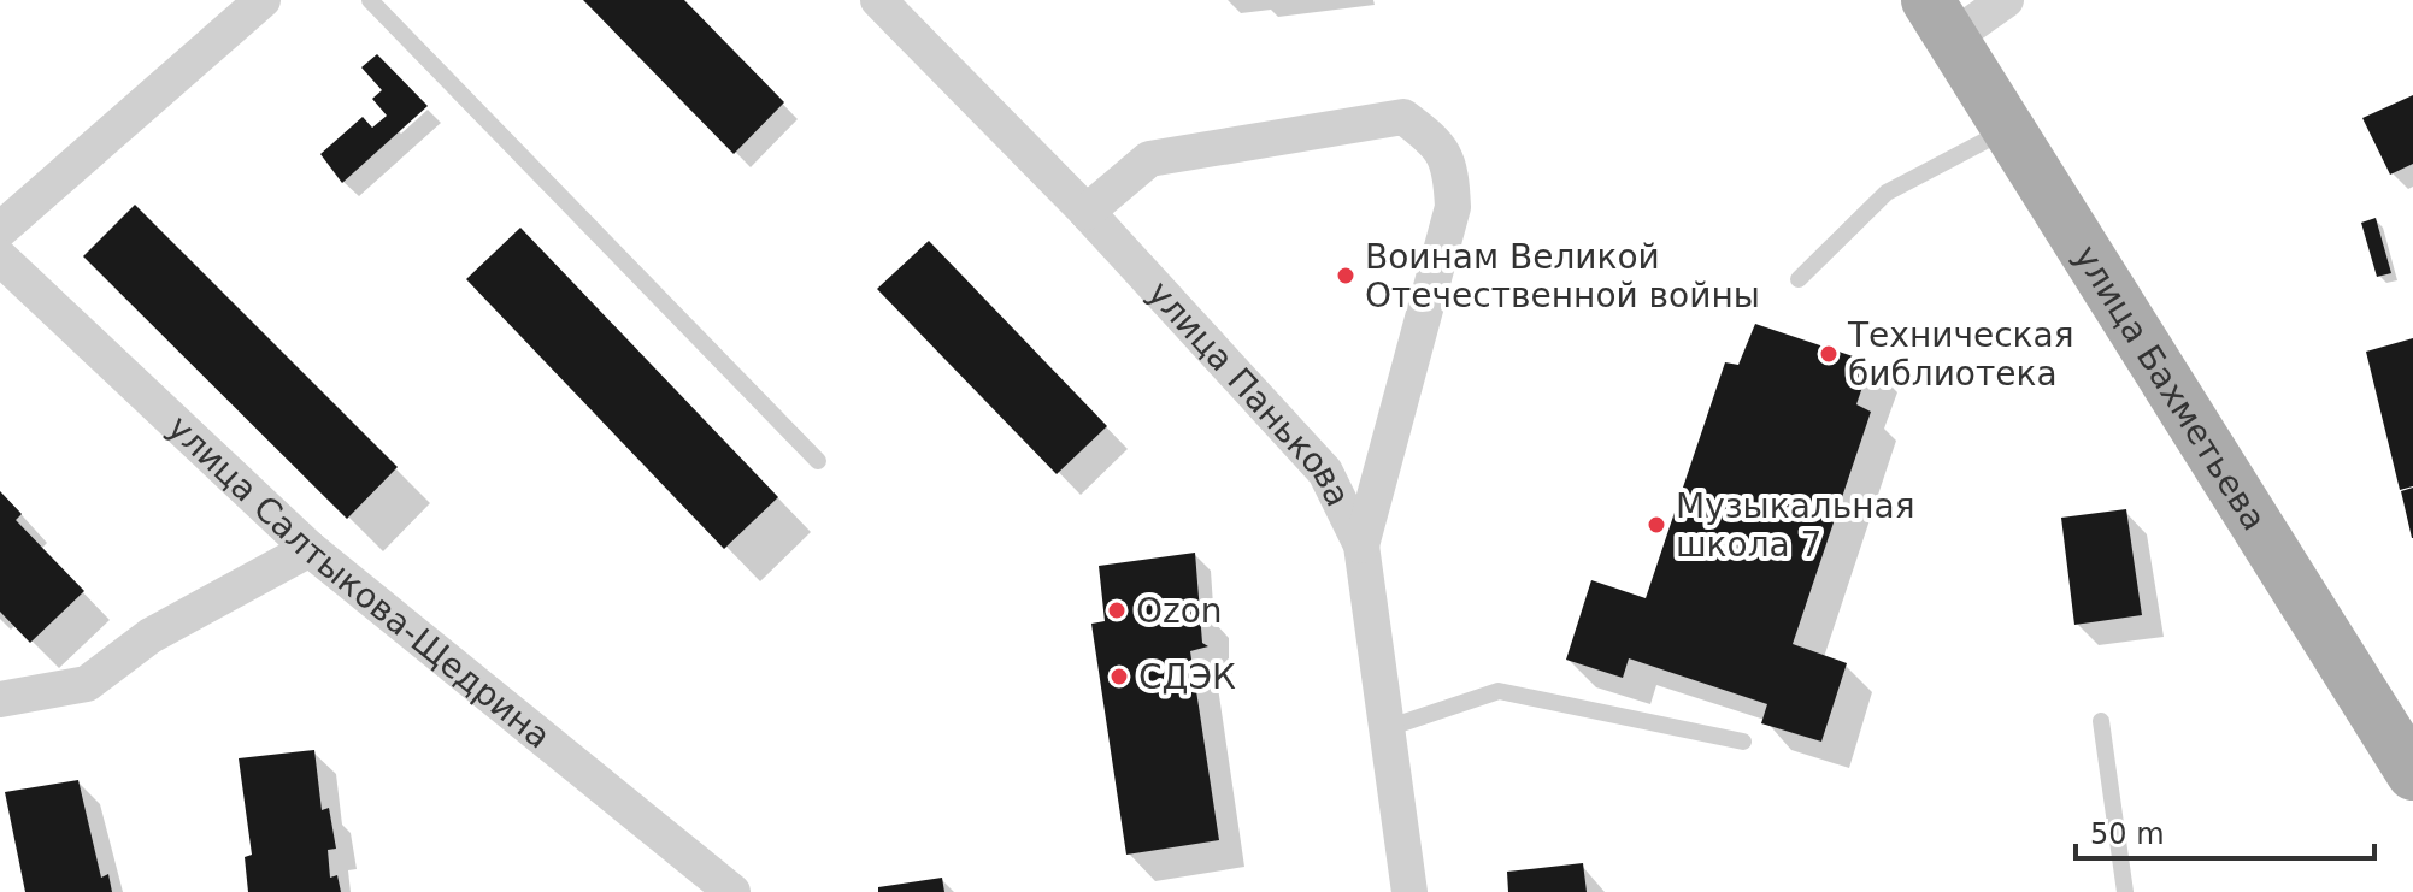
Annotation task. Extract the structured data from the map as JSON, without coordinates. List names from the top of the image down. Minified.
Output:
{"streets":{"main road":["улица Бахметьева"],"street":["улица Панькова","улица Салтыкова-Щедрина"]},"places":["Воинам Великой Отечественной войны","Техническая библиотека","Музыкальная школа 7","Ozon","СДЭК"],"scale_bar":"50 m"}
